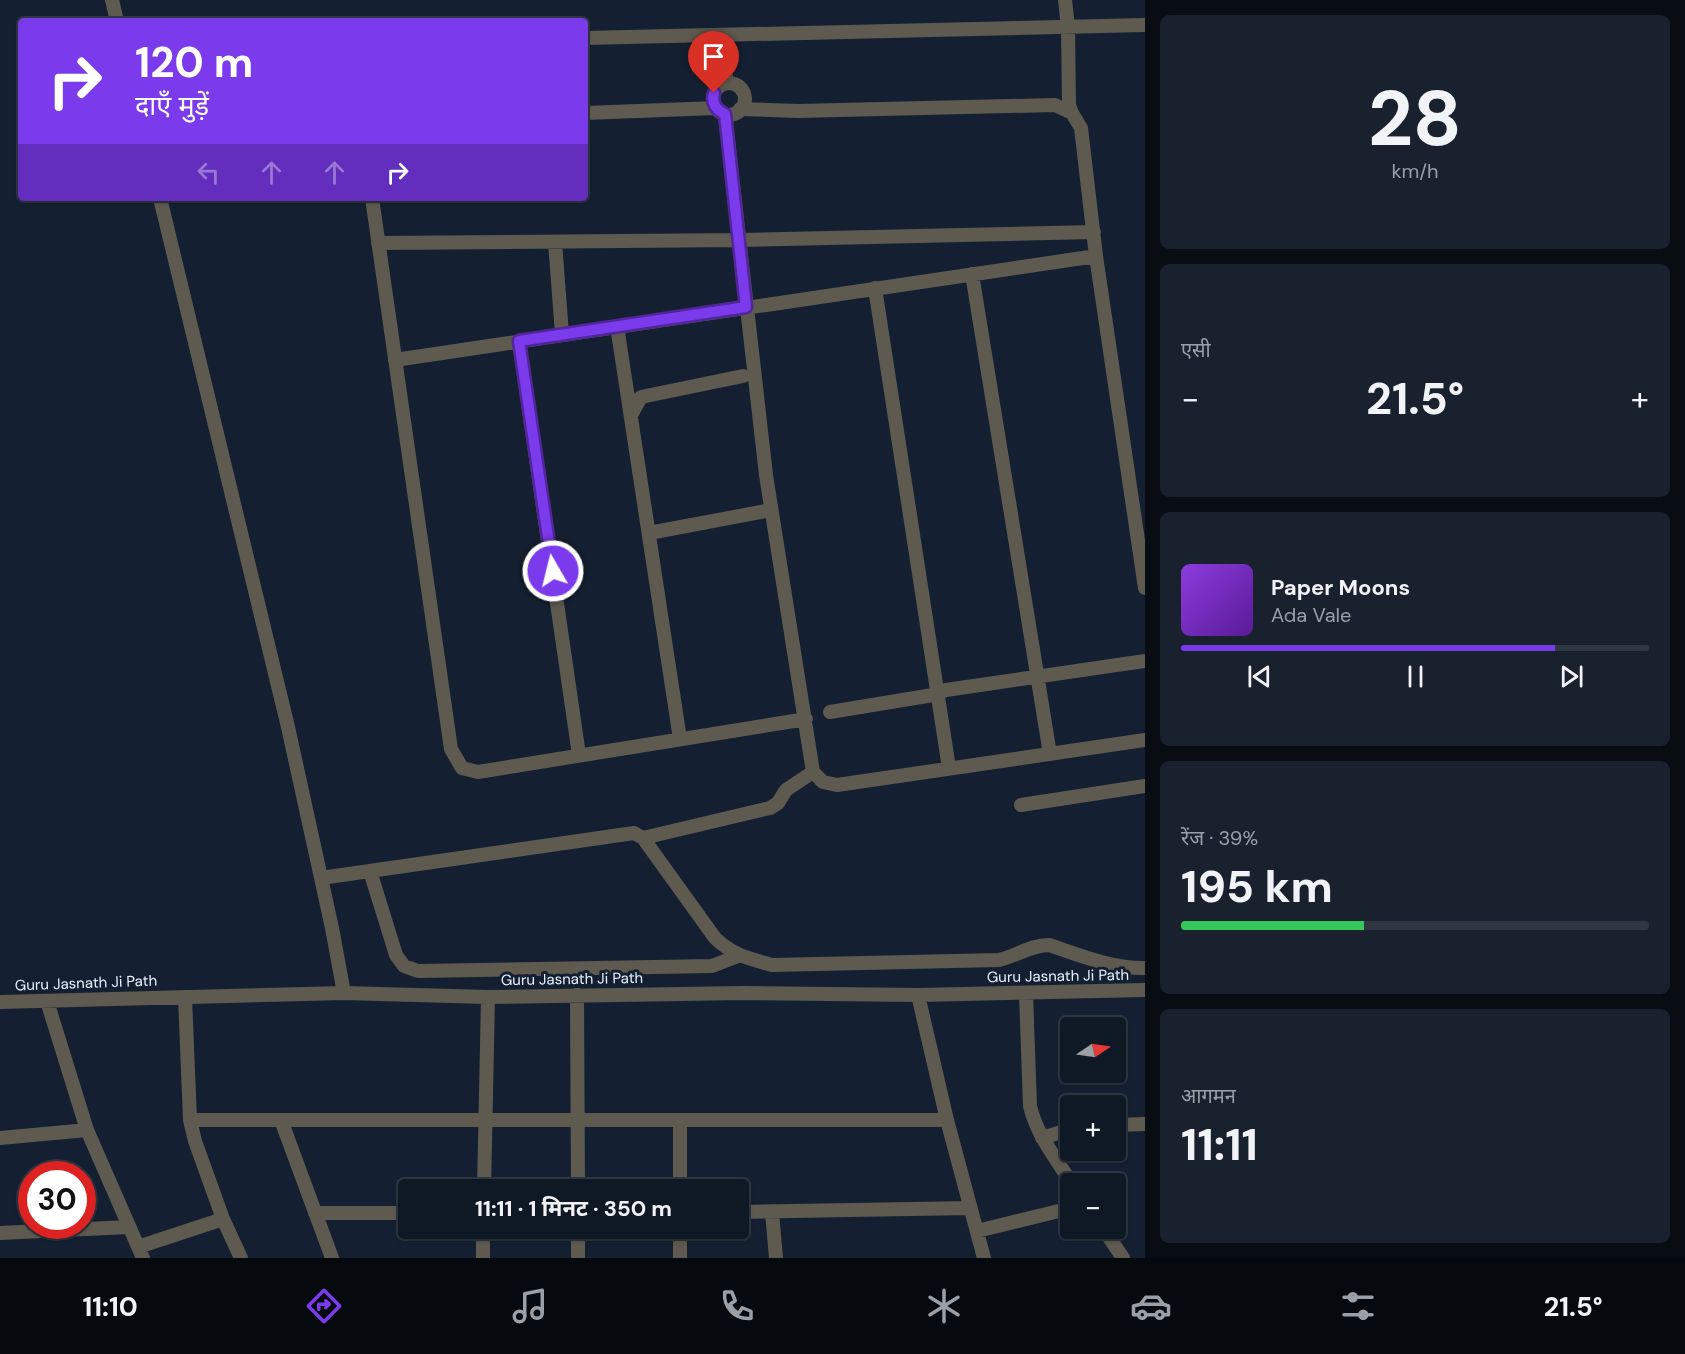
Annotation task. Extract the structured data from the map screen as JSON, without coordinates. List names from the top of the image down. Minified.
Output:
{"streets":{"street":["Guru Jasnath Ji Path"]},"north":"right","page":{"tile":[["28","km/h"],"एसी",["रेंज · 39%","195 km"],["आगमन","11:11"]],"turn":["120 m","दाएँ मुड़ें"],"heat":["−","21.5°","+"],"song":["Paper Moons","Ada Vale"],"map_buttons":["+","−"],"limit":"30","trip":"11:11 · 1 मिनट · 350 m","tabs":["11:10","21.5°"]}}
